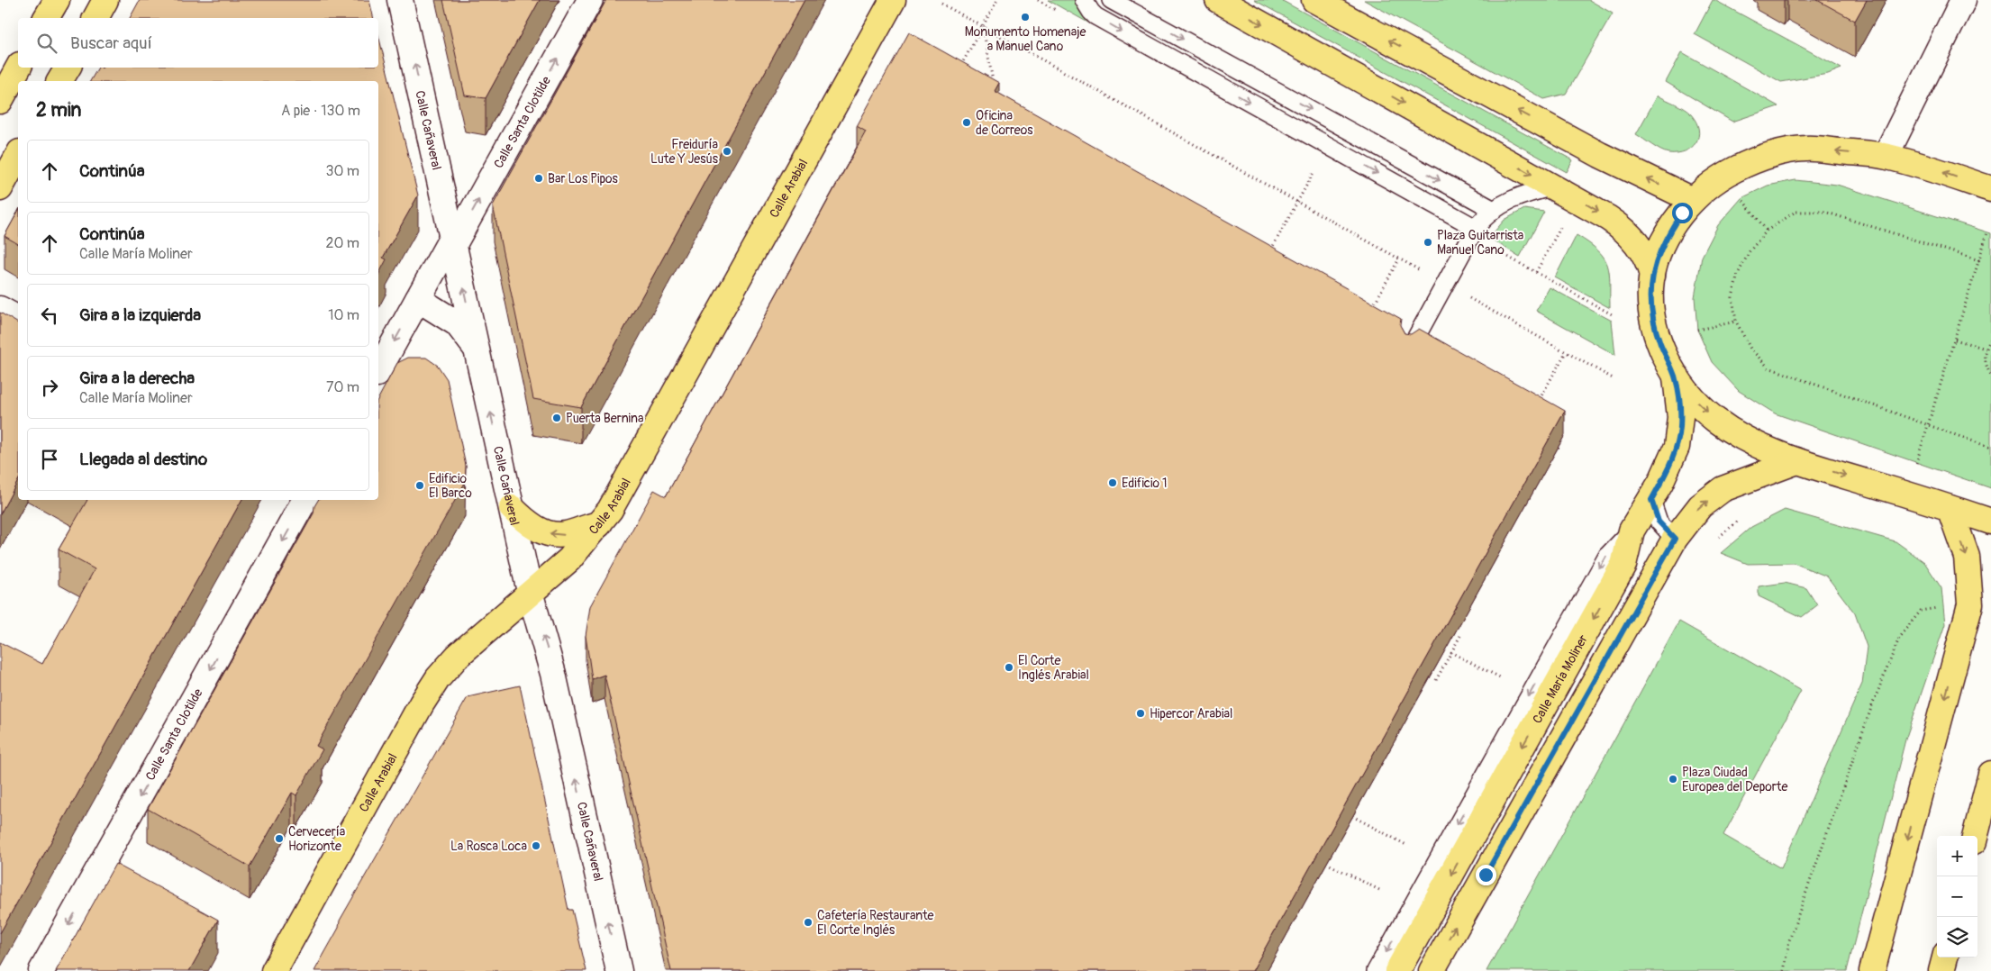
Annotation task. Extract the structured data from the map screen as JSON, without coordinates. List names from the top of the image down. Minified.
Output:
{"streets":{"main road":["Calle Arabial","Calle María Moliner"],"street":["Calle Santa Clotilde","Calle Cañaveral"]},"crossings":[["Calle Santa Clotilde","Calle Cañaveral"],["Calle Cañaveral","Calle Arabial"]],"one_way":["Calle Cañaveral"],"places":["Monumento Homenaje a Manuel Cano","Oficina de Correos","Freiduría Lute Y Jesús","Bar Los Pipos","Plaza Guitarrista Manuel Cano","Puerta Bernina","Edificio 1","Edificio El Barco","El Corte Inglés Arabial","Hipercor Arabial","Plaza Ciudad Europea del Deporte","Cervecería Horizonte","La Rosca Loca","Cafetería Restaurante El Corte Inglés"],"page":{"search":"Buscar aquí","heading":["2 min","A pie · 130 m"],"list":[["Continúa","30 m"],["Continúa","Calle María Moliner","20 m"],["Gira a la izquierda","10 m"],["Gira a la derecha","Calle María Moliner","70 m"],"Llegada al destino"],"map_buttons":["+","−"]}}
